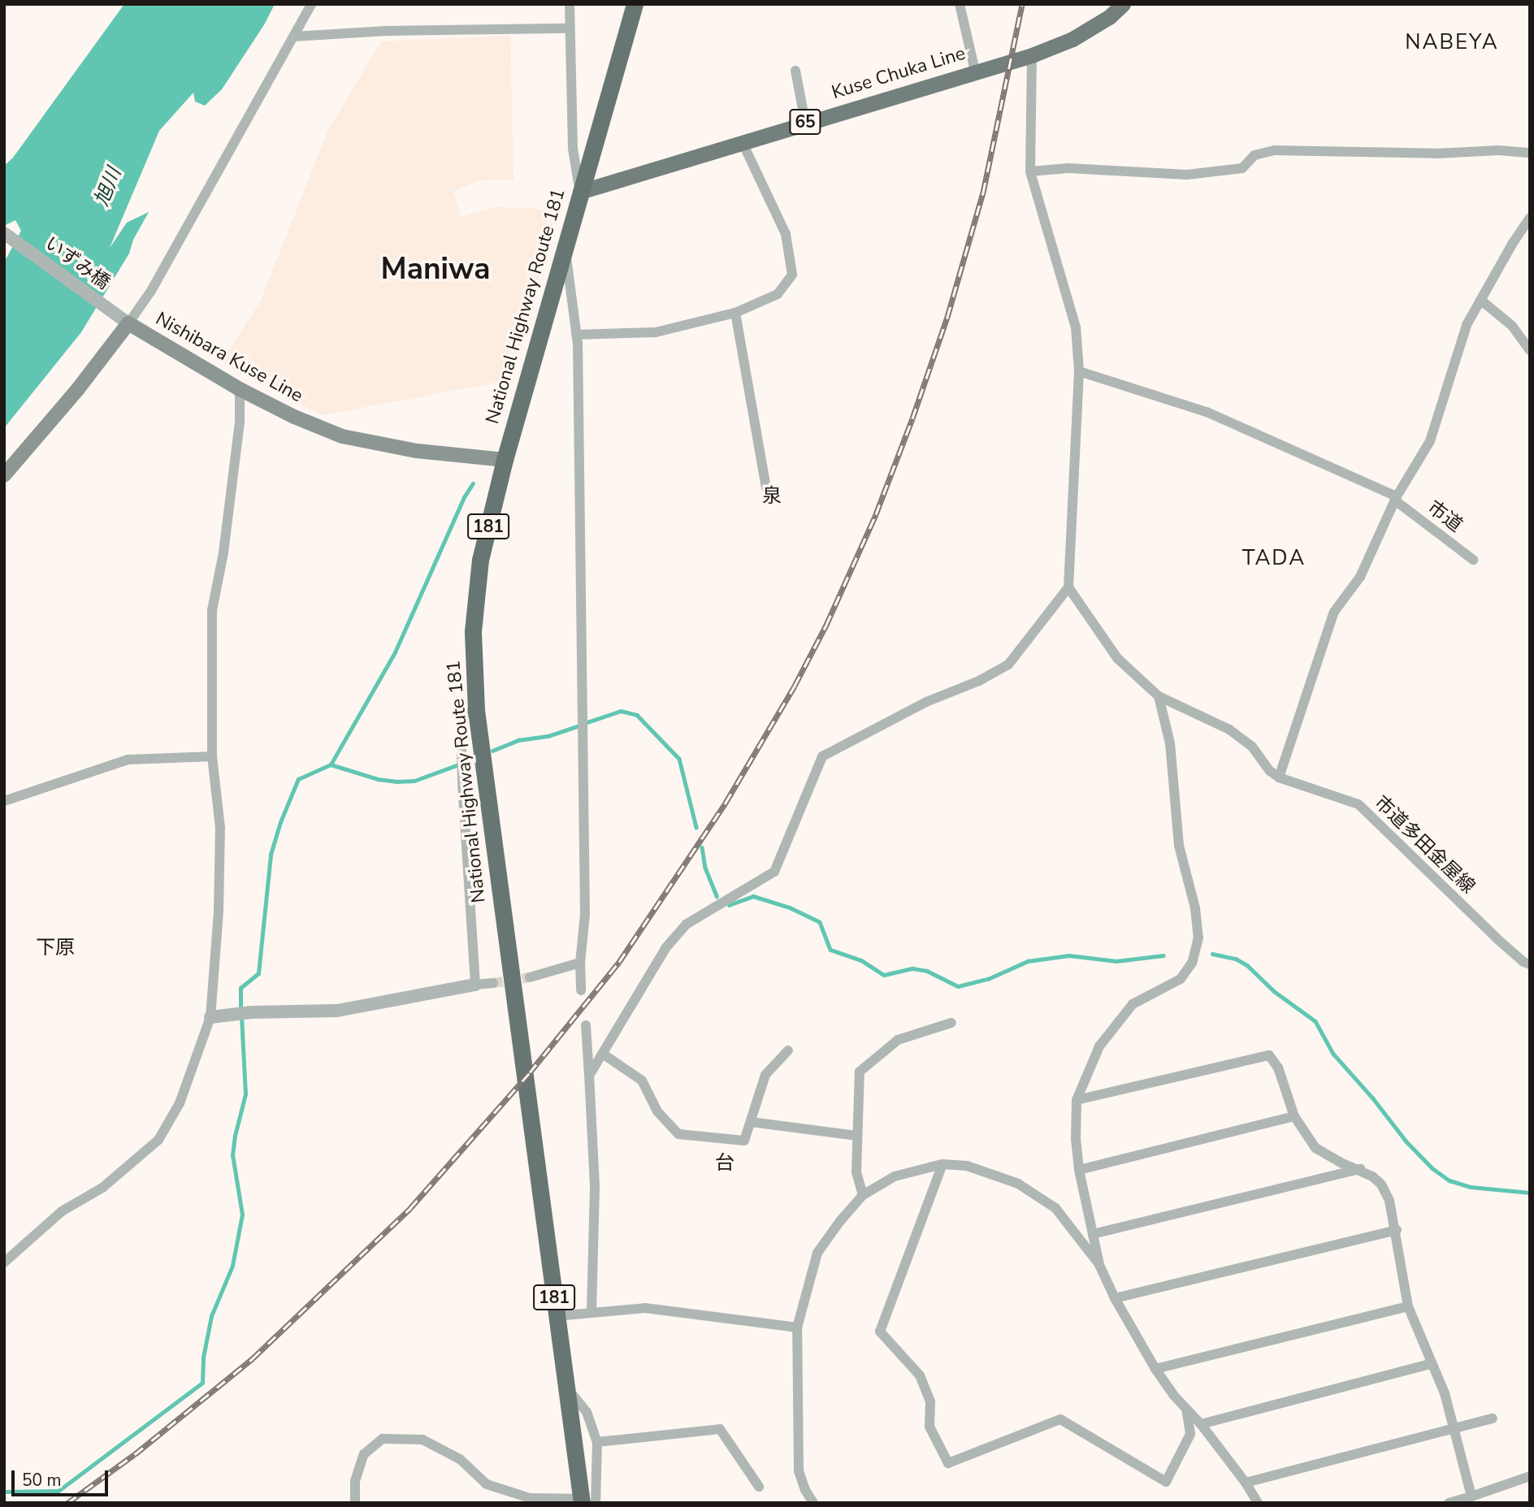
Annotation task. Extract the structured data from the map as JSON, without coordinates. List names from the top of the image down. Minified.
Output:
{"streets":{"highway":["National Highway Route 181","181"],"main road":["Kuse Chuka Line","65","Nishibara Kuse Line"],"street":["いずみ橋","市道","市道多田金屋線"]},"crossings":[["Kuse Chuka Line","National Highway Route 181"],["いずみ橋","Nishibara Kuse Line"],["National Highway Route 181","Nishibara Kuse Line"]],"districts":["NABEYA","Maniwa","泉","TADA","下原","台"],"water":["旭川"],"scale_bar":"50 m"}
